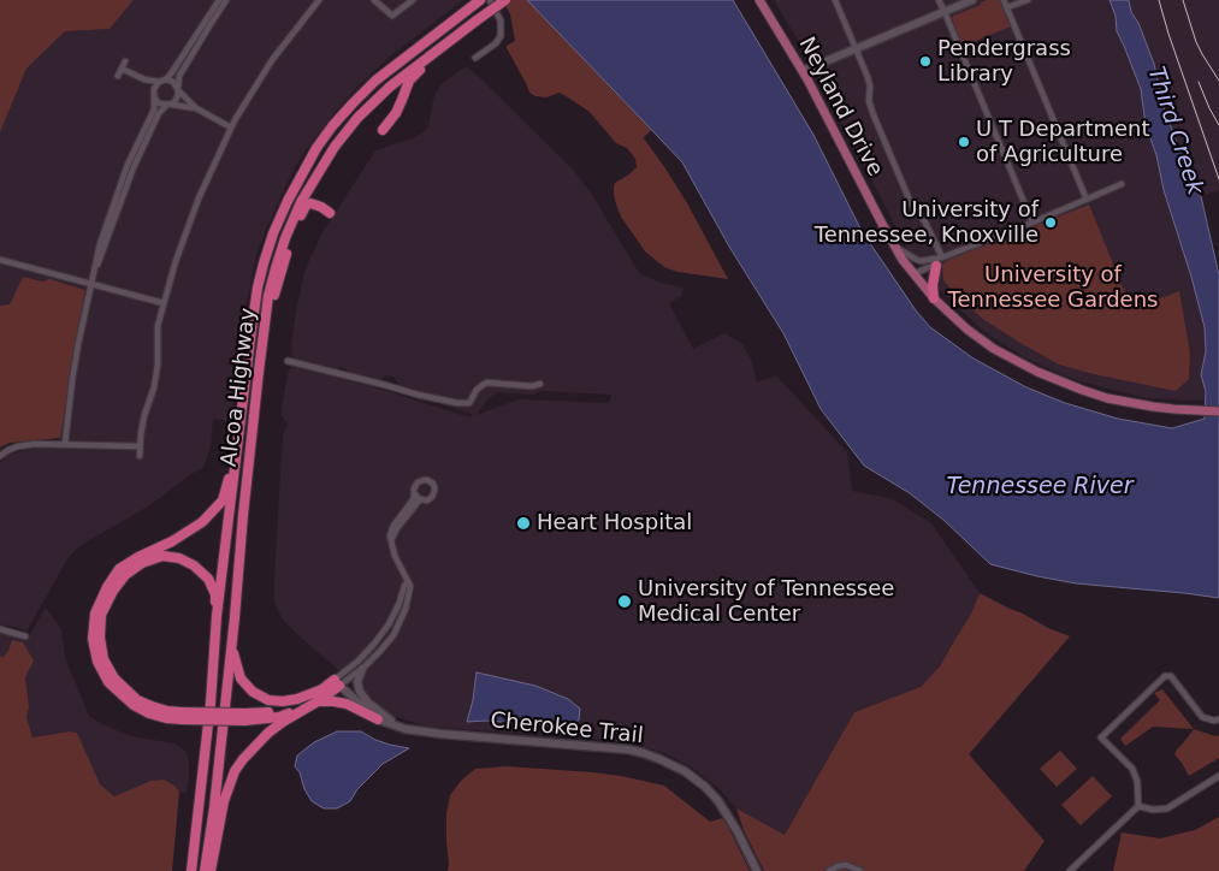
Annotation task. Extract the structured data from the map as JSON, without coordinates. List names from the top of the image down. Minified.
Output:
{"streets":{"highway":["Alcoa Highway"],"main road":["Neyland Drive"],"street":["Cherokee Trail"]},"water":["Third Creek","Tennessee River"],"parks":["University of Tennessee Gardens"],"places":["Pendergrass Library","U T Department of Agriculture","University of Tennessee, Knoxville","Heart Hospital","University of Tennessee Medical Center"]}
